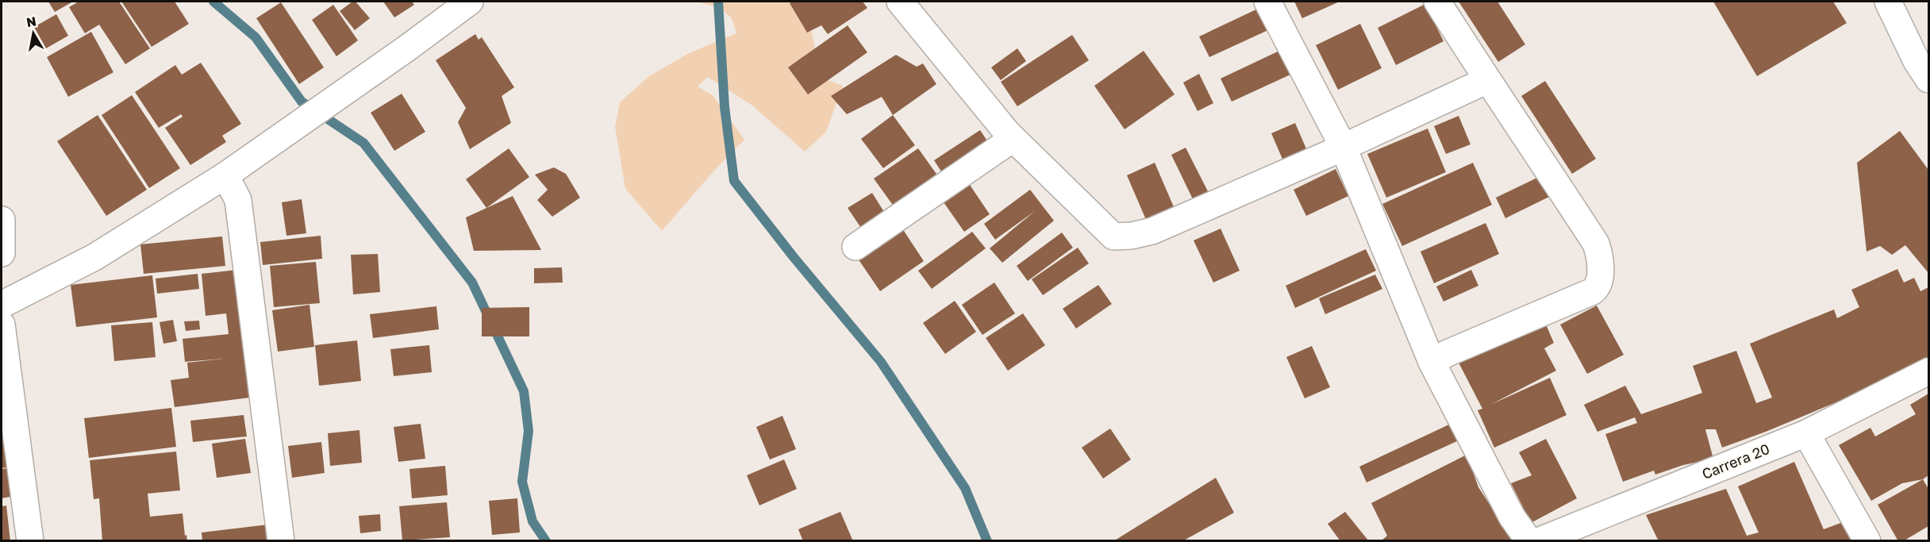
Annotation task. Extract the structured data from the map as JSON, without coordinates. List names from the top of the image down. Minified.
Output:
{"streets":{"street":["Carrera 20"]},"north":"top"}
